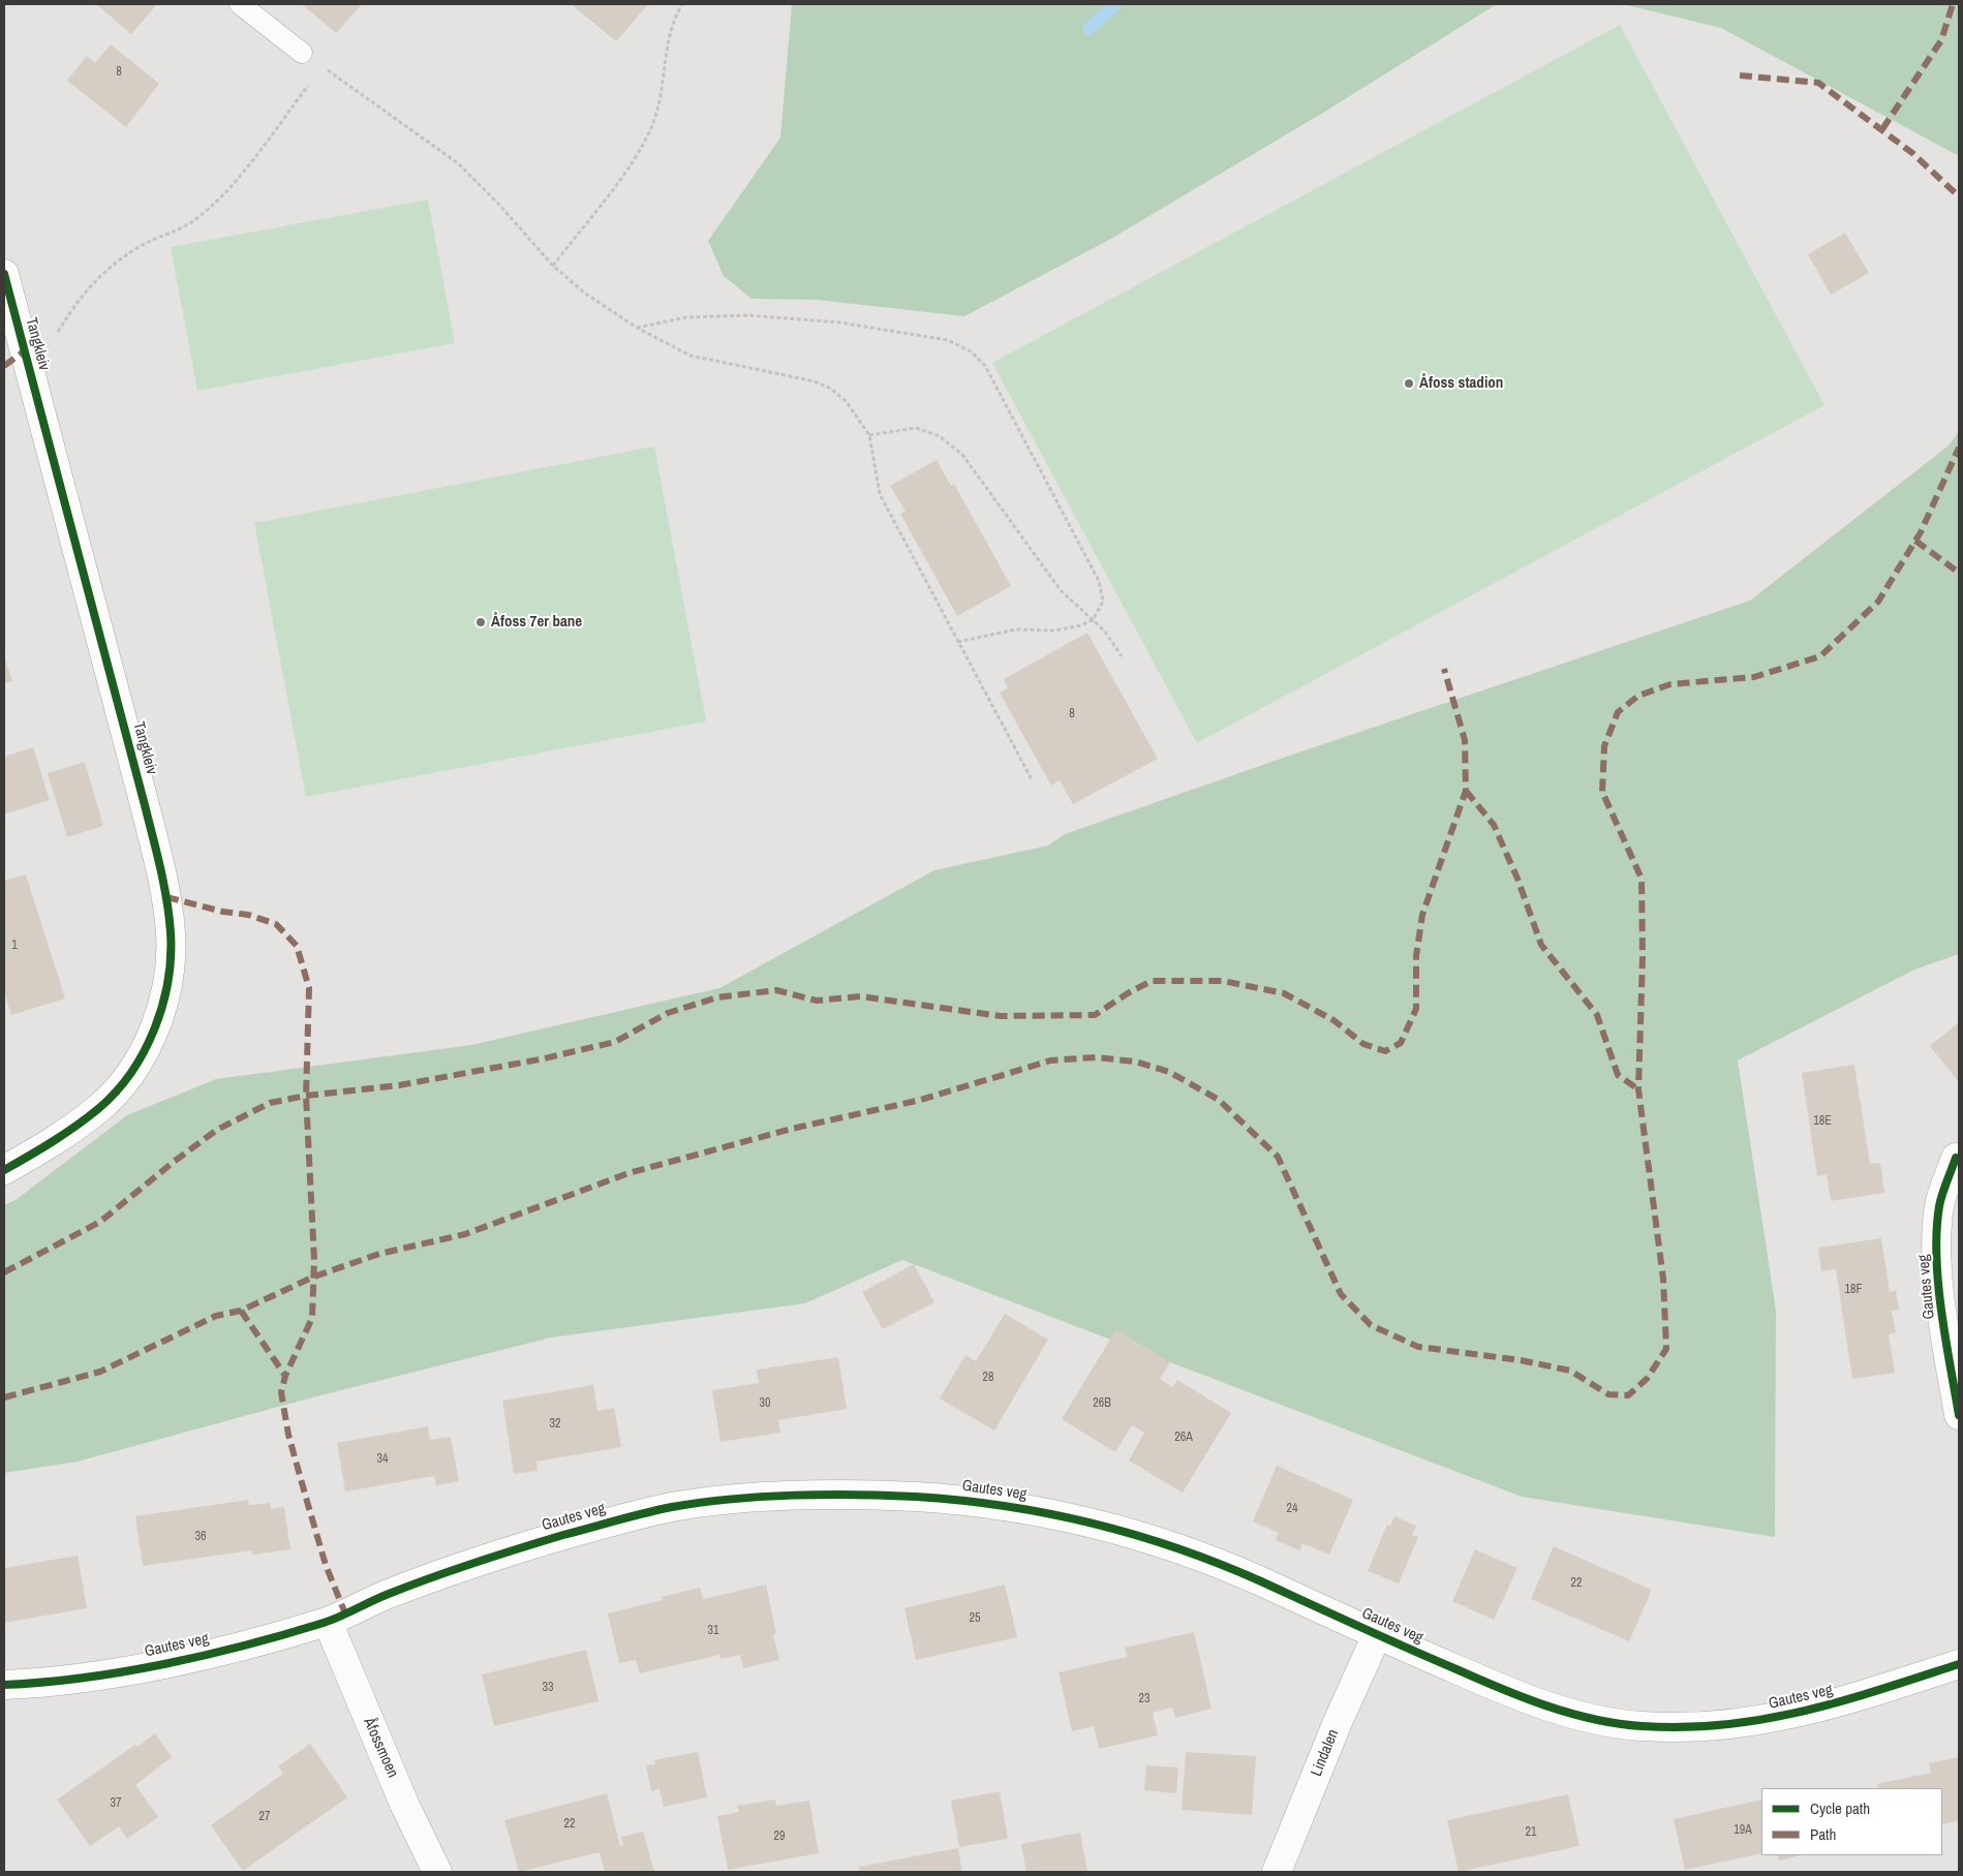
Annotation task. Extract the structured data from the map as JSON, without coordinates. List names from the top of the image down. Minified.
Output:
{"streets":{"street":["Tangkleiv","Gautes veg","Åfossmoen","Lindalen"]},"crossings":[["Gautes veg","Åfossmoen"],["Gautes veg","Lindalen"]],"places":["Åfoss stadion","Åfoss 7er bane"],"house_numbers":["8","8","1","18E","18F","28","30","26B","32","26A","34","24","36","22","25","31","33","23","37","27","22","19A","21","29"],"legend":["Cycle path","Path"]}
